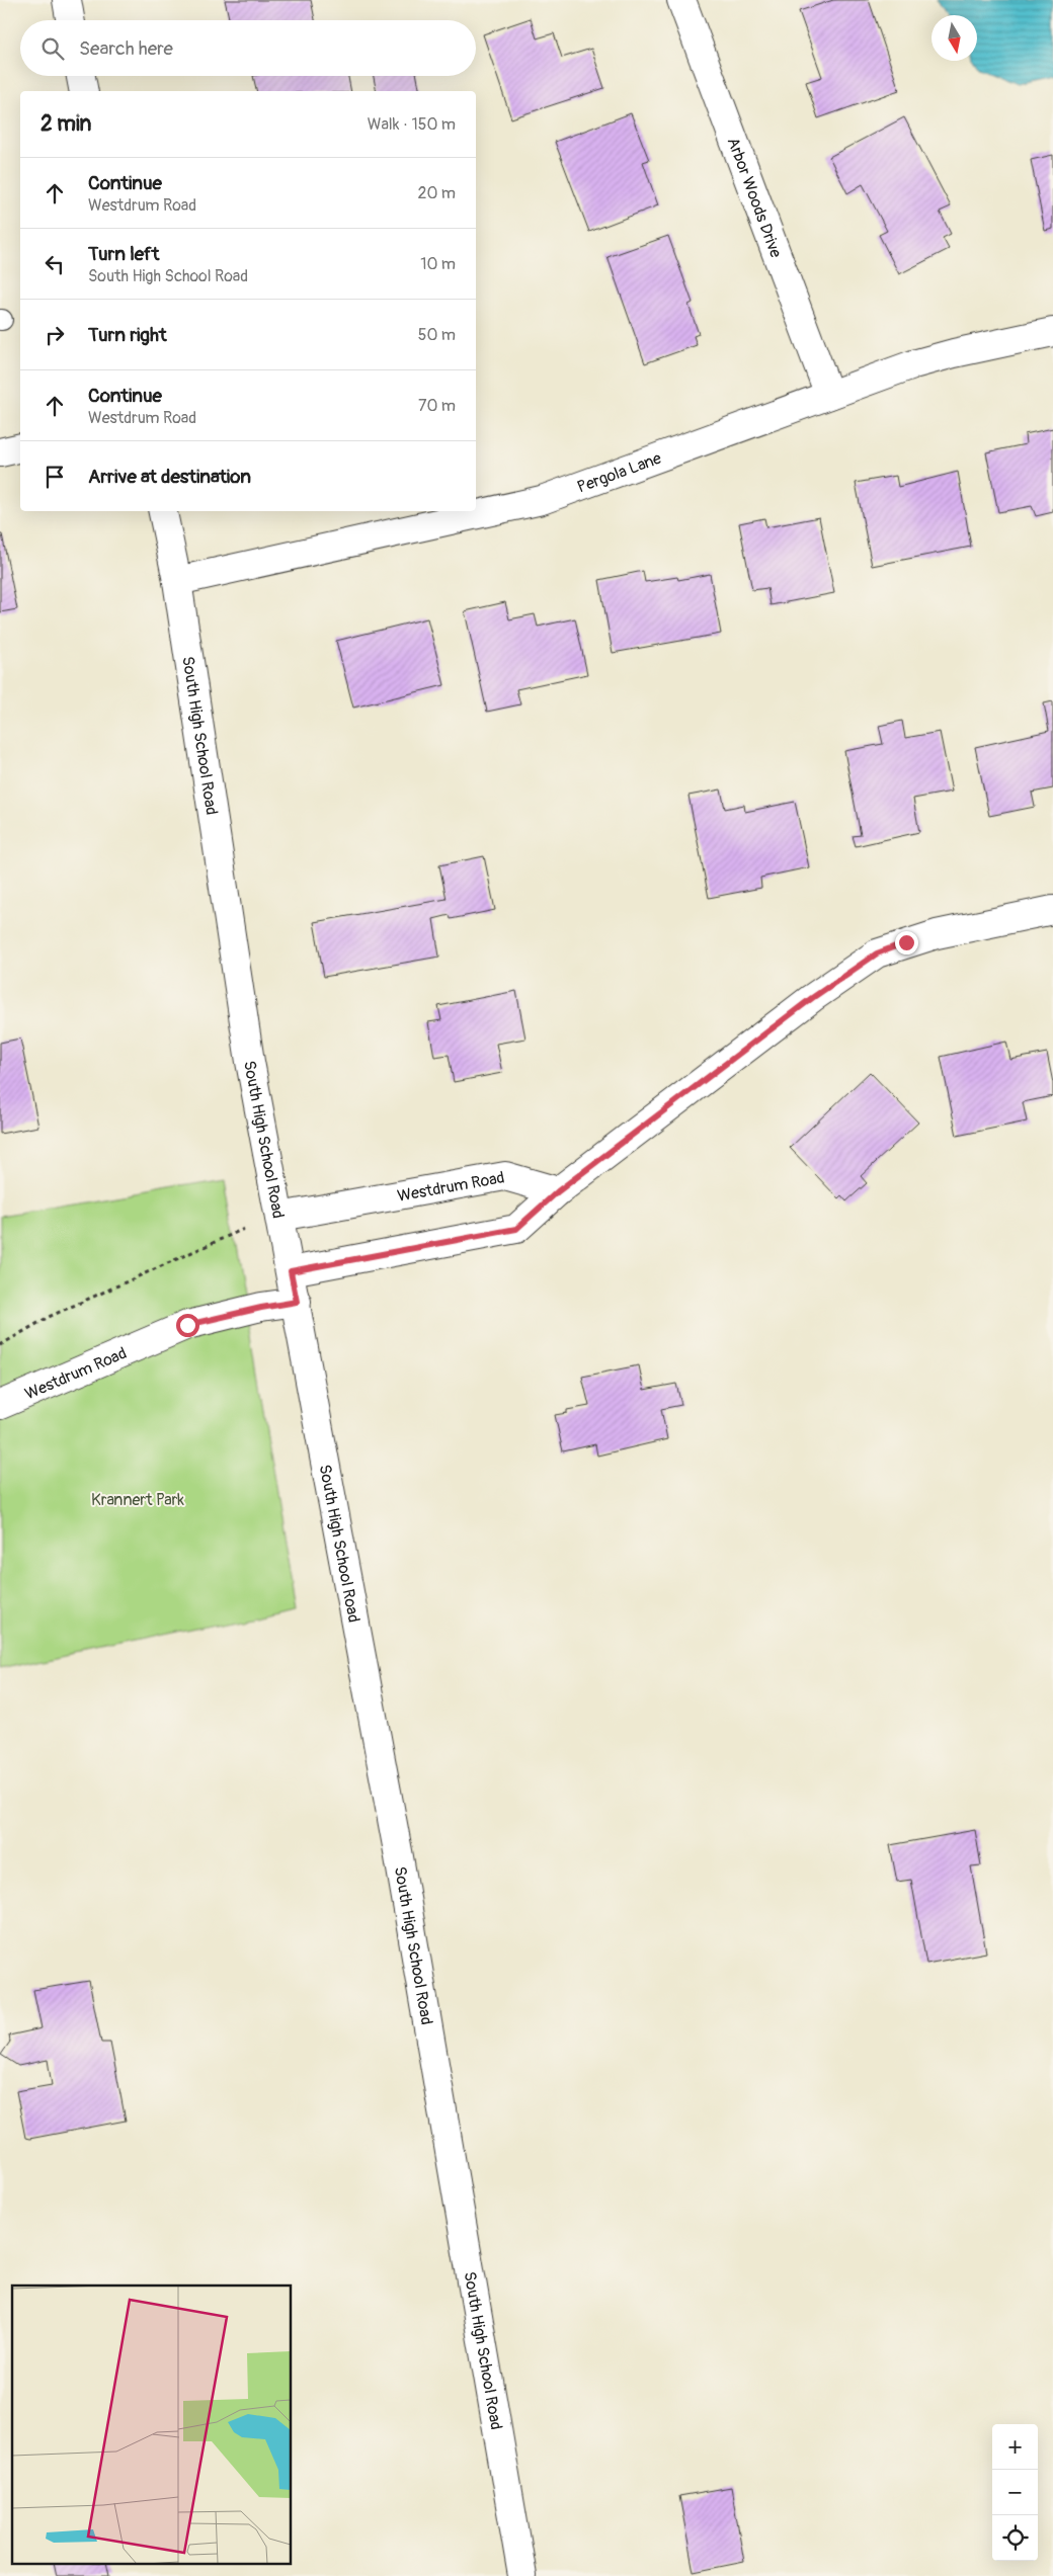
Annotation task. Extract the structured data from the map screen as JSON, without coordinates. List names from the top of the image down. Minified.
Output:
{"streets":{"street":["Arbor Woods Drive","Pergola Lane","South High School Road","Westdrum Road"]},"crossings":[["Arbor Woods Drive","Pergola Lane"],["Pergola Lane","South High School Road"],["South High School Road","Westdrum Road"]],"parks":["Krannert Park"],"north":"bottom","page":{"search":"Search here","heading":["2 min","Walk · 150 m"],"list":[["Continue","Westdrum Road","20 m"],["Turn left","South High School Road","10 m"],["Turn right","50 m"],["Continue","Westdrum Road","70 m"],"Arrive at destination"],"map_buttons":["+","−"]}}
